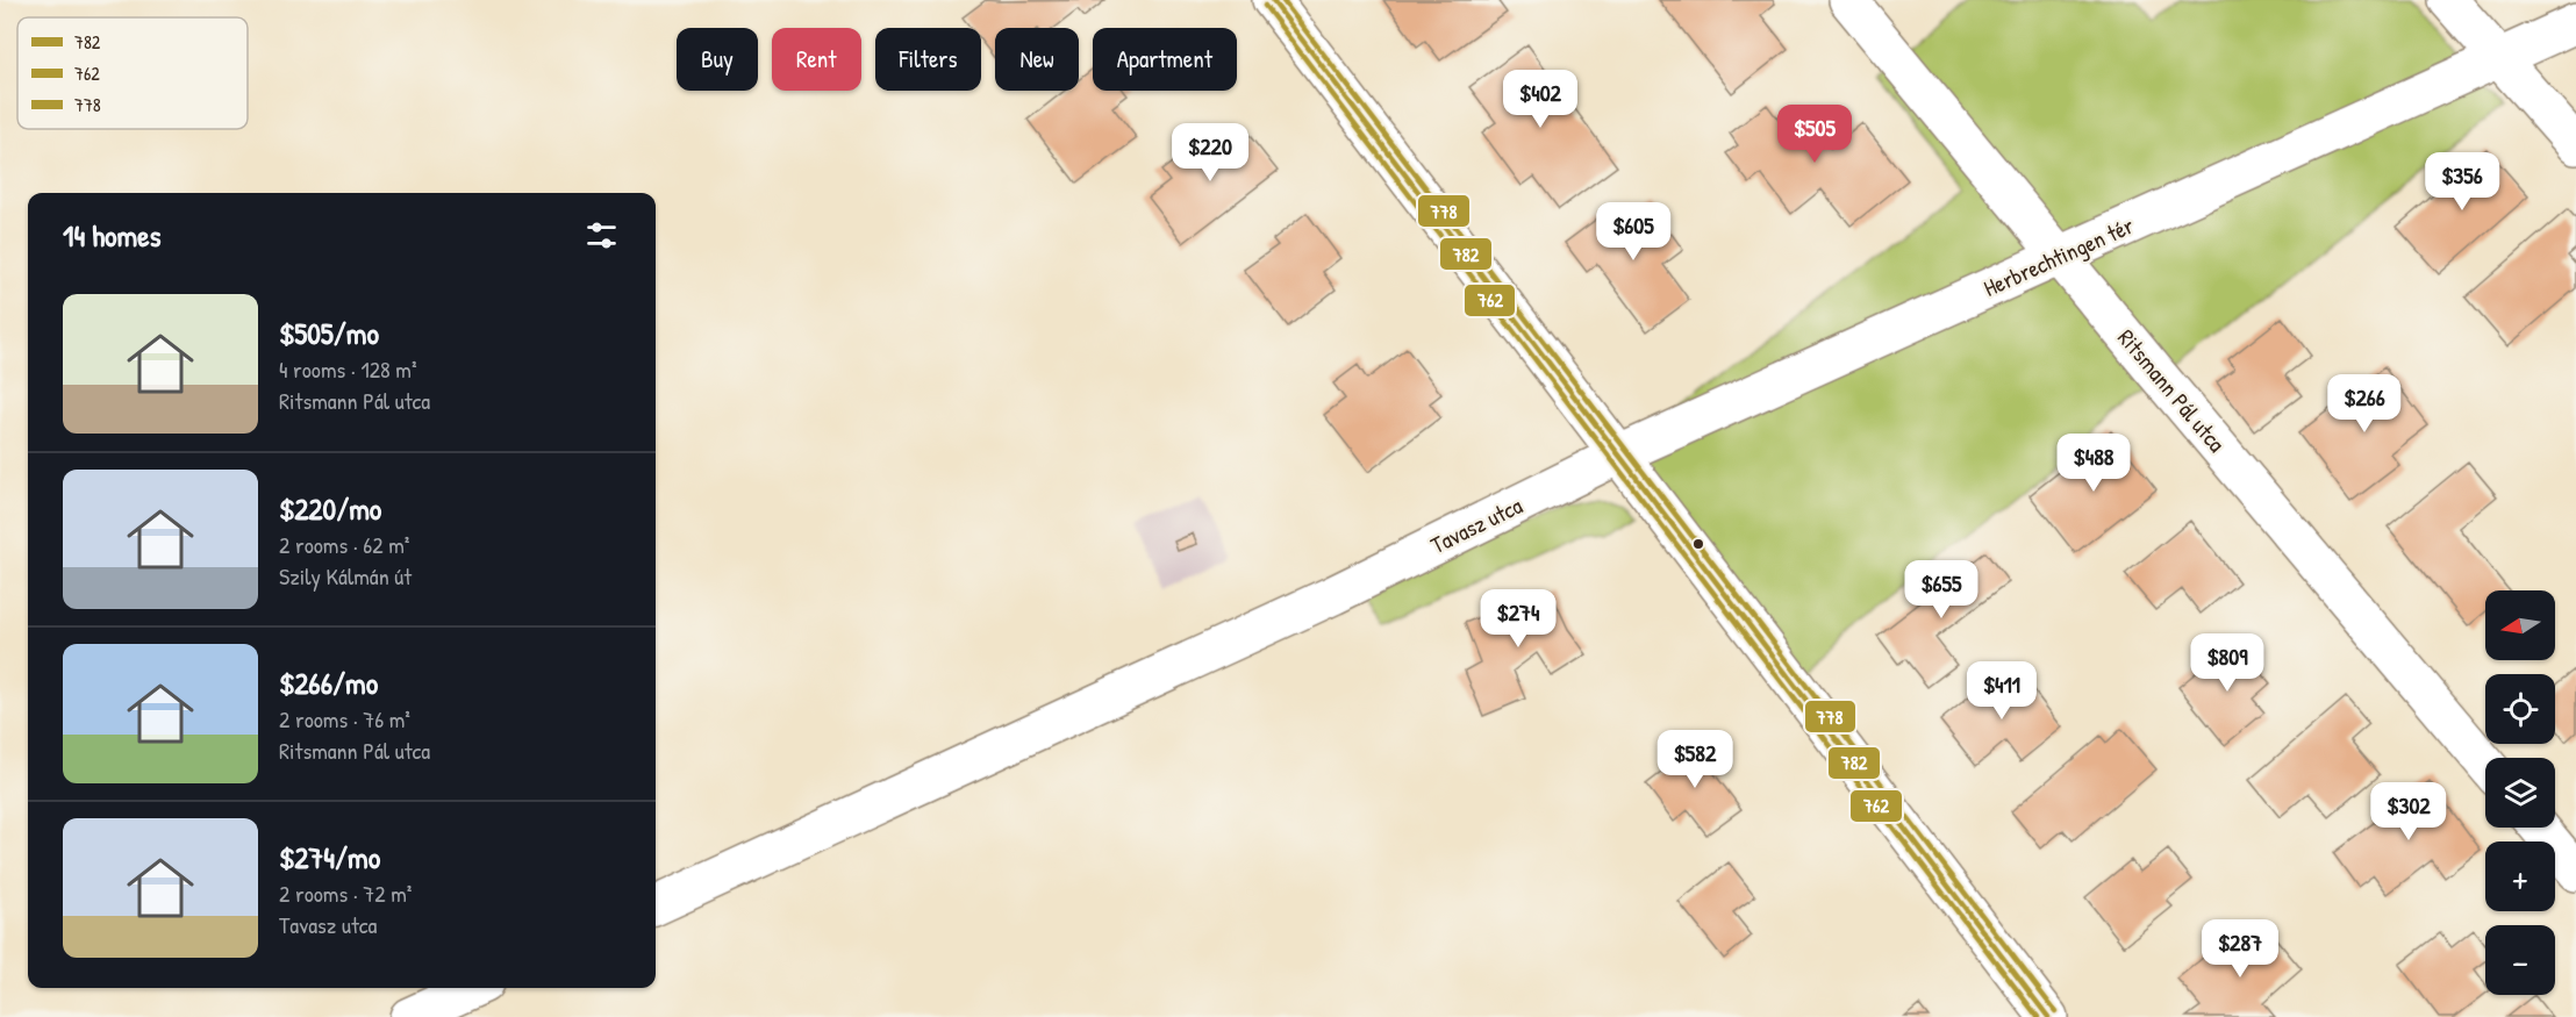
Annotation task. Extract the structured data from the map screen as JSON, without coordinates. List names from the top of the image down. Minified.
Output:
{"streets":{"street":["Herbrechtingen tér","Ritsmann Pál utca","Tavasz utca"]},"crossings":[["Herbrechtingen tér","Ritsmann Pál utca"],["Herbrechtingen tér","Tavasz utca"]],"lines":["transit line 782","transit line 778","transit line 762"],"legend":["782","762","778"],"north":"left","page":{"chip":["Buy","Rent","Filters","New","Apartment"],"price":["$402","$505","$220","$356","$605","$266","$488","$655","$274","$809","$411","$582","$302","$287"],"heading":"14 homes","list":[{"name":"$505/mo","note":"4 rooms · 128 m² · Ritsmann Pál utca"},{"name":"$220/mo","note":"2 rooms · 62 m² · Szily Kálmán út"},{"name":"$266/mo","note":"2 rooms · 76 m² · Ritsmann Pál utca"},{"name":"$274/mo","note":"2 rooms · 72 m² · Tavasz utca"}],"map_buttons":["+","−"]}}
